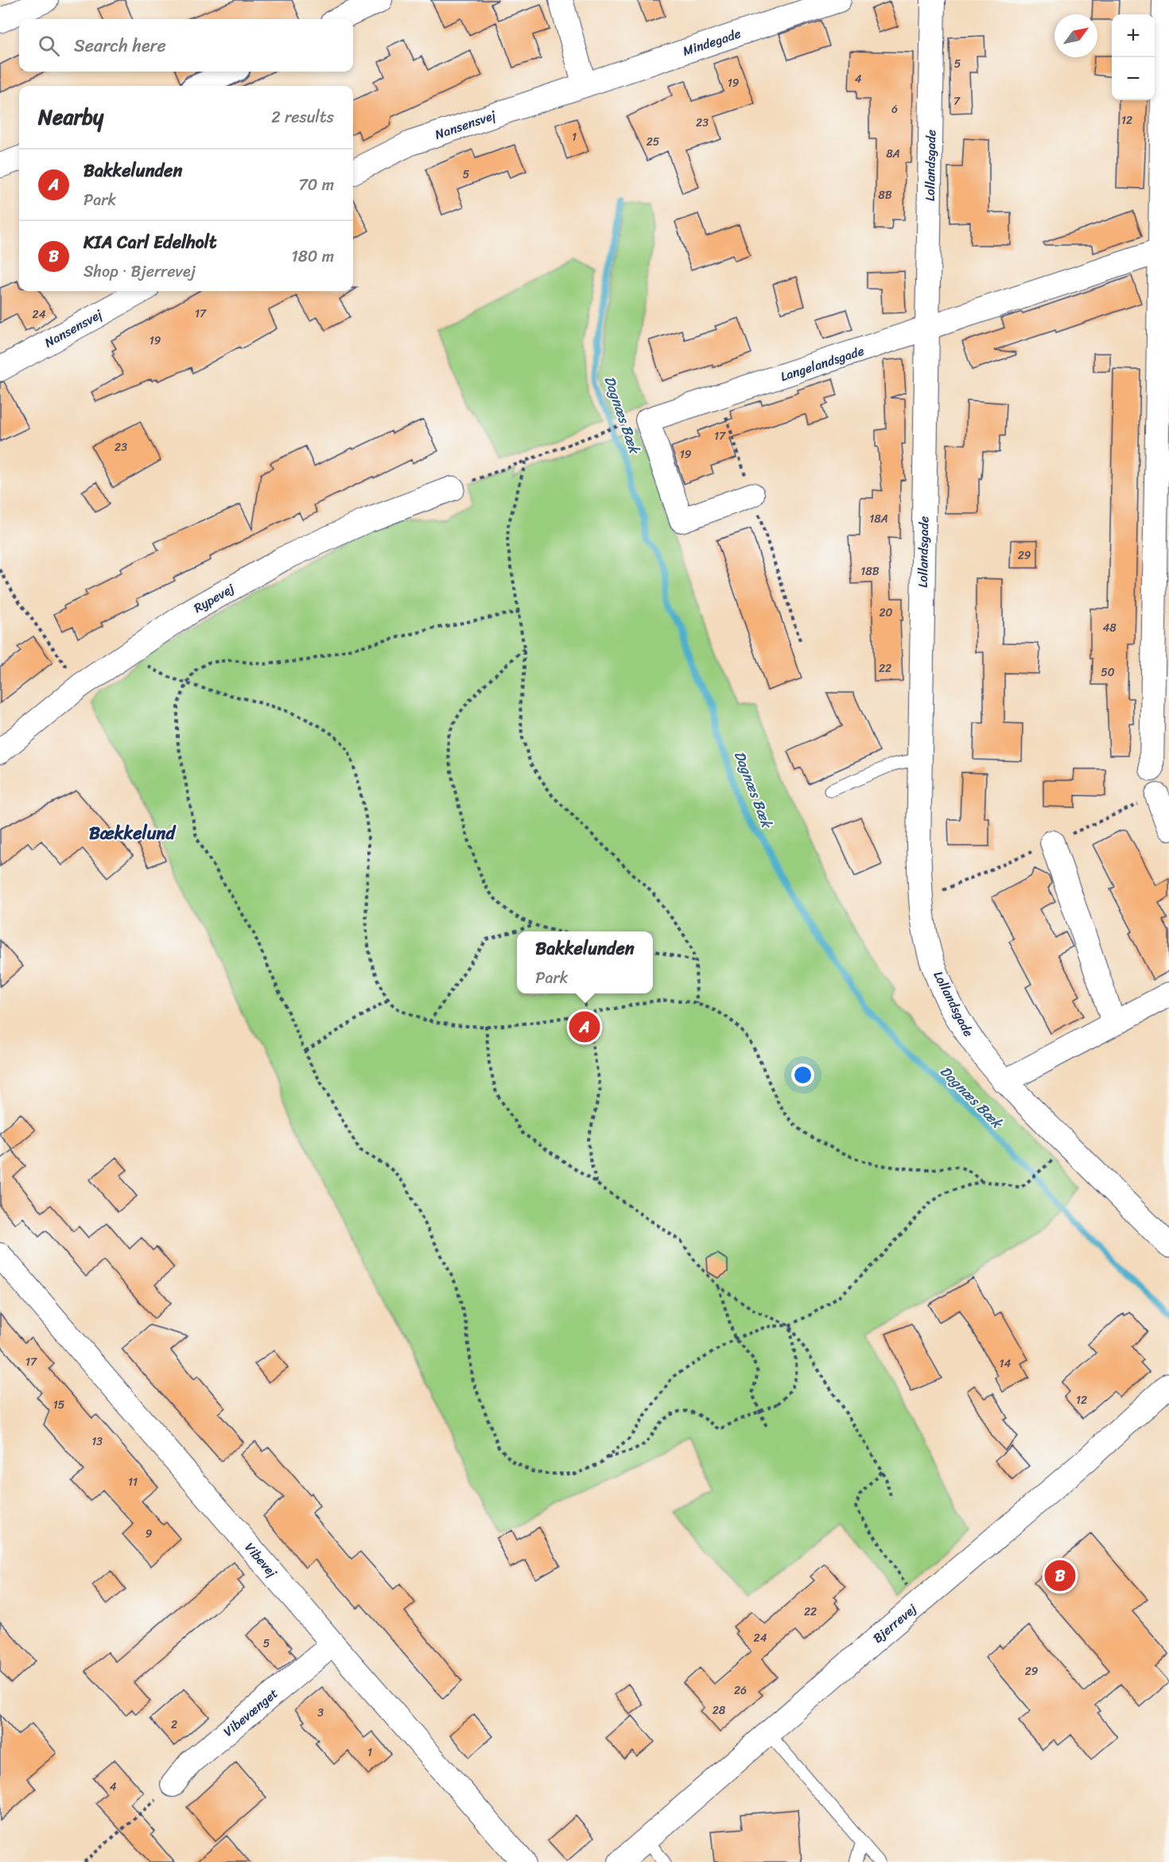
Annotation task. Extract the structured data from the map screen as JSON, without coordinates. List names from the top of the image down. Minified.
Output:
{"streets":{"street":["Mindegade","Nansensvej","Lollandsgade","Langelandsgade","Rypevej","Vibevej","Bjerrevej","Vibevænget"]},"crossings":[["Mindegade","Nansensvej"],["Lollandsgade","Langelandsgade"],["Vibevej","Vibevænget"]],"districts":["Bækkelund"],"water":["Dagnæs Bæk"],"house_numbers":["5","4","19","7","6","12","23","1","25","8A","5","8B","17","24","19","17","23","19","18A","29","18B","20","48","22","50","17","14","12","15","13","11","9","22","24","5","29","26","28","3","2","1","4"],"north":"top right","page":{"map_buttons":["+","−"],"search":"Search here","heading":["Nearby","2 results"],"list":[{"mark":"A","name":"Bakkelunden","note":"Park","value":"70 m"},{"mark":"B","name":"KIA Carl Edelholt","note":"Shop · Bjerrevej","value":"180 m"}],"popup":["Bakkelunden","Park"],"pins":["A","B"]}}
